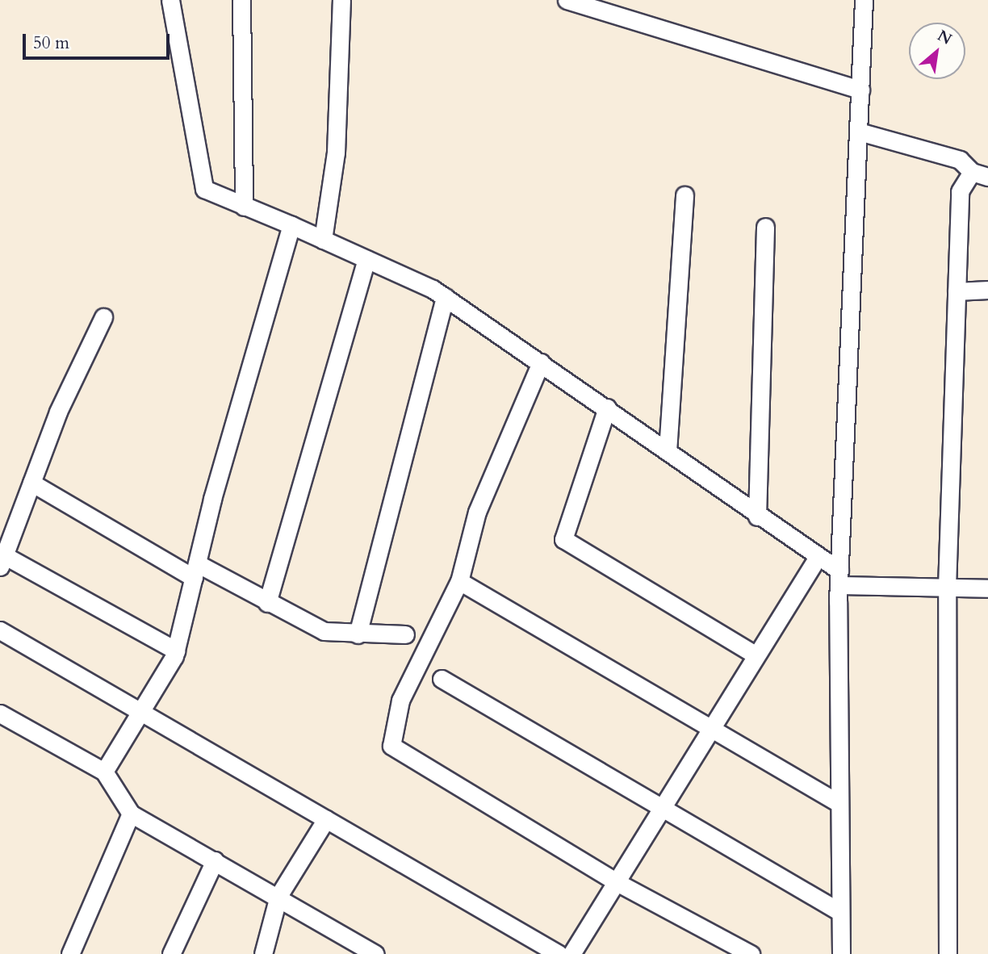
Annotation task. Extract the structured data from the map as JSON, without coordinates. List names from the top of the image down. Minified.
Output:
{"scale_bar":"50 m","north":"top right"}
